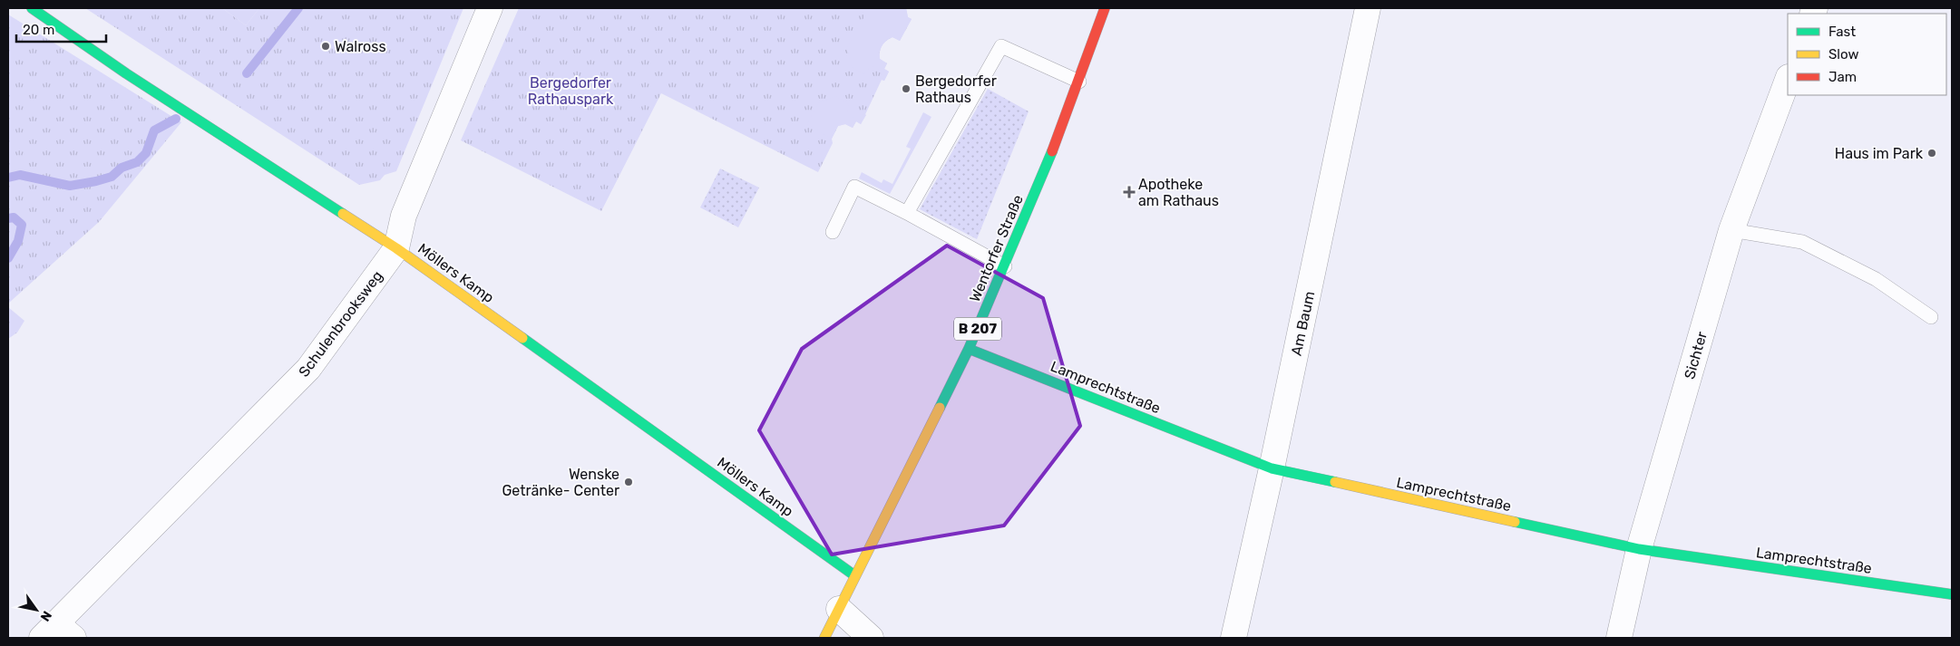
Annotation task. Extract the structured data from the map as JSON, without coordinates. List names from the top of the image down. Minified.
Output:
{"streets":{"street":["Wentorfer Straße","Möllers Kamp","Schulenbrooksweg","Am Baum","B 207","Sichter","Lamprechtstraße"]},"crossings":[["Wentorfer Straße","Möllers Kamp"],["Wentorfer Straße","Lamprechtstraße"],["Möllers Kamp","Schulenbrooksweg"],["Am Baum","Lamprechtstraße"],["Sichter","Lamprechtstraße"]],"parks":["Bergedorfer Rathauspark"],"places":{"other":["Walross","Bergedorfer Rathaus","Haus im Park","Wenske Getränke- Center"],"health":["Apotheke am Rathaus"]},"legend":["Fast","Slow","Jam"],"scale_bar":"20 m","north":"bottom right"}
